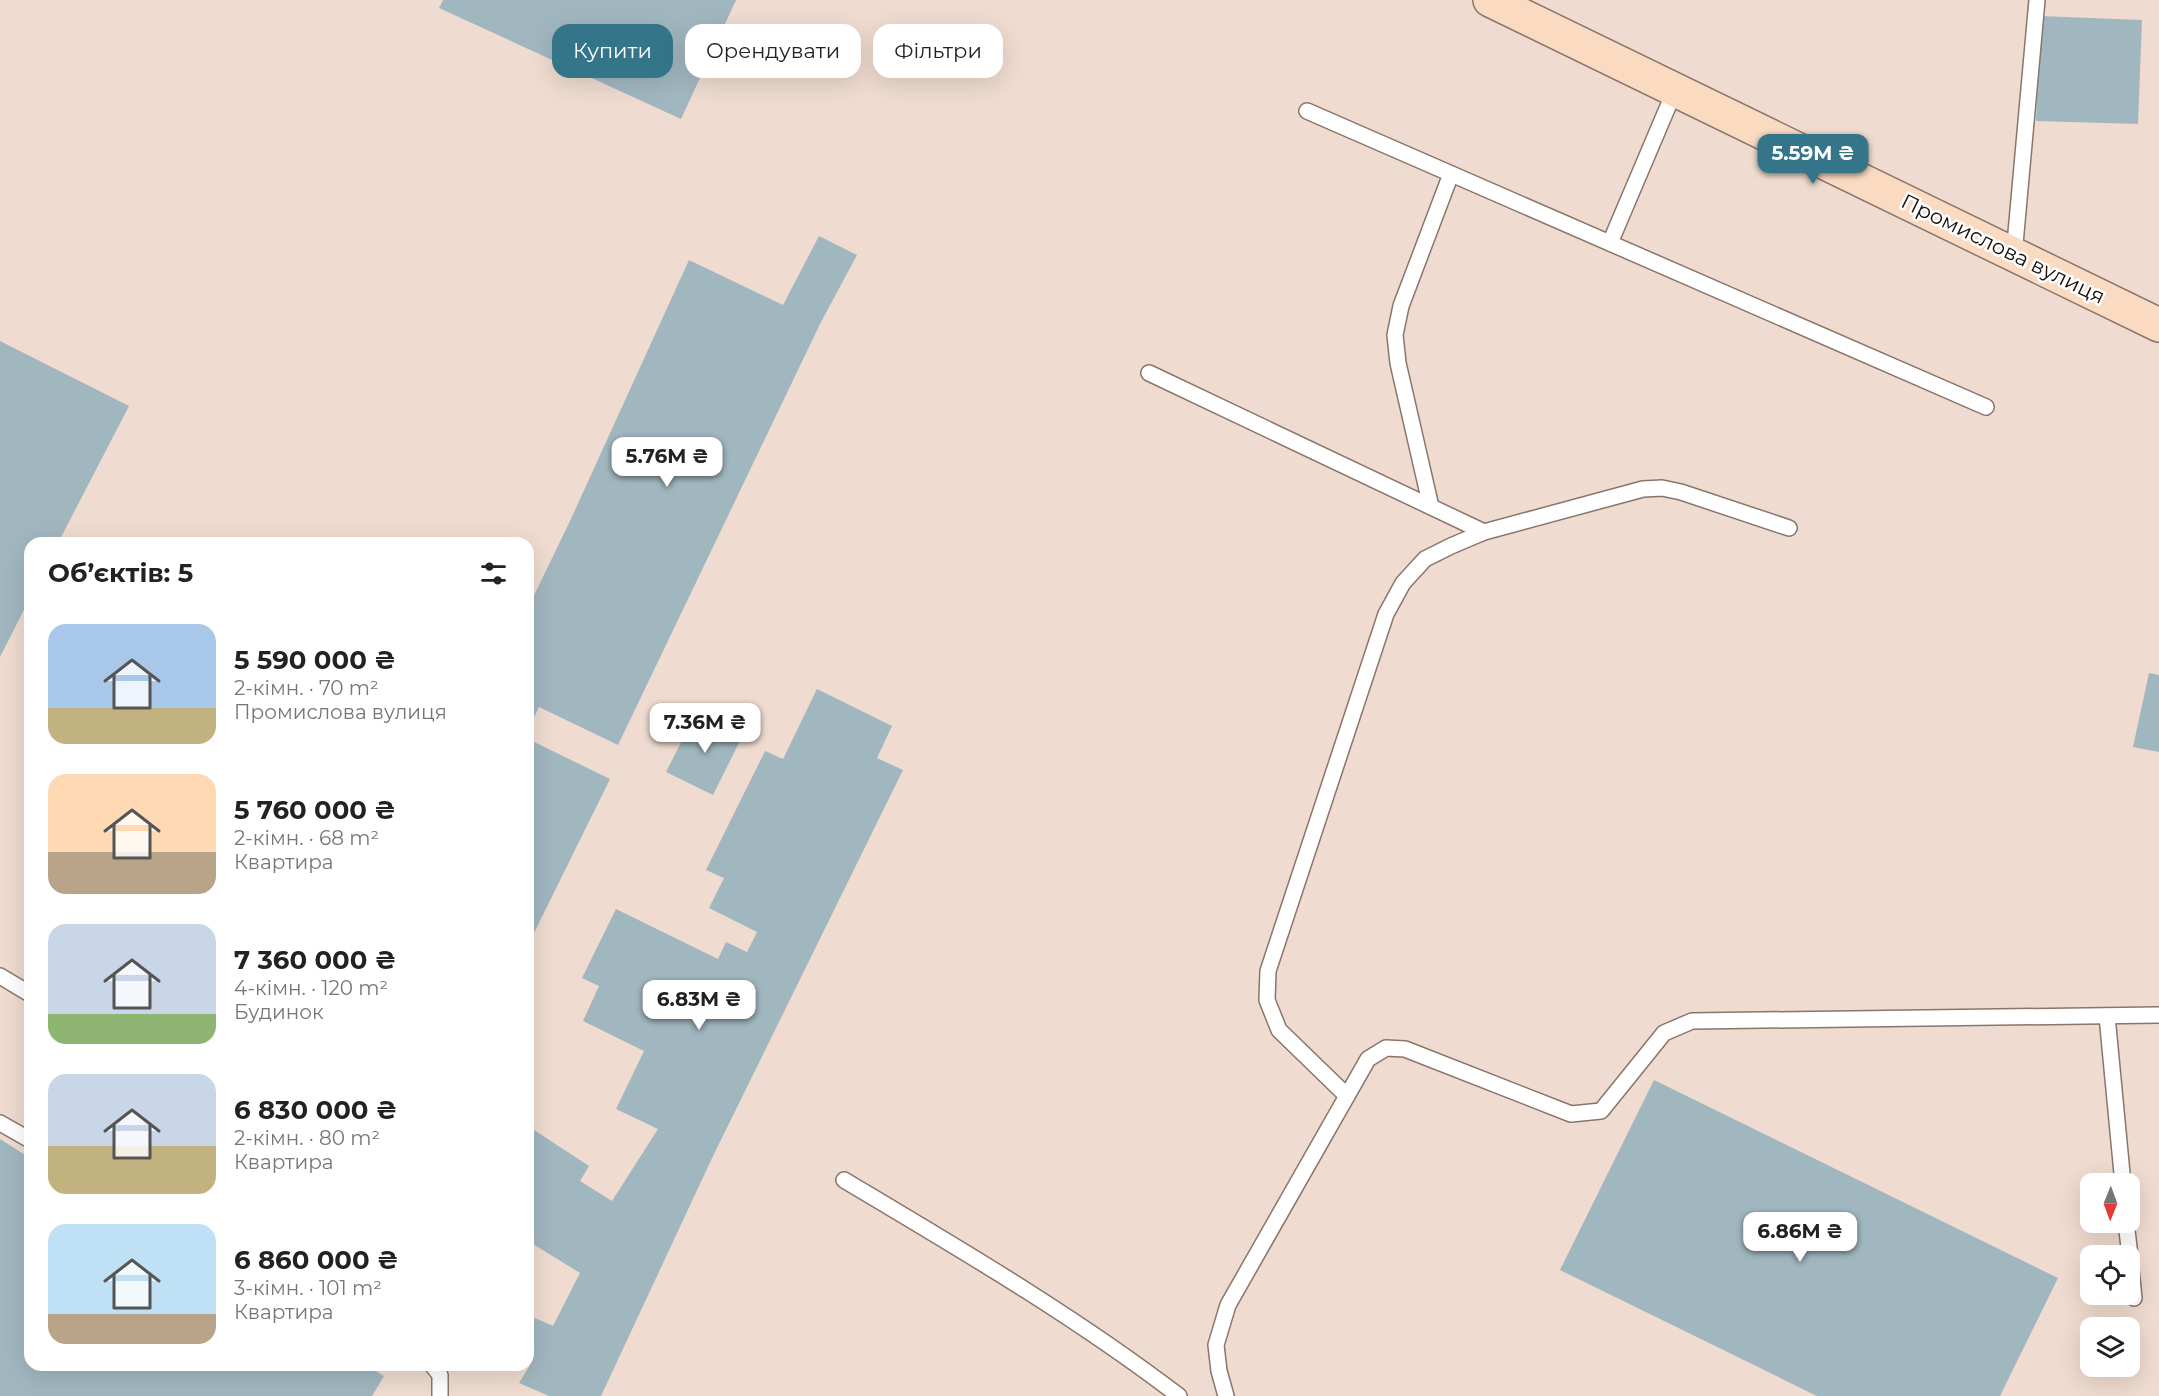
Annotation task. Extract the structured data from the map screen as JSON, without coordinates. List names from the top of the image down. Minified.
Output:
{"streets":{"street":["Промислова вулиця"]},"north":"bottom","page":{"chip":["Купити","Орендувати","Фільтри"],"price":["5.59M ₴","5.76M ₴","7.36M ₴","6.83M ₴","6.86M ₴"],"heading":"Об’єктів: 5","list":[{"name":"5 590 000 ₴","note":"2-кімн. · 70 m² · Промислова вулиця"},{"name":"5 760 000 ₴","note":"2-кімн. · 68 m² · Квартира"},{"name":"7 360 000 ₴","note":"4-кімн. · 120 m² · Будинок"},{"name":"6 830 000 ₴","note":"2-кімн. · 80 m² · Квартира"},{"name":"6 860 000 ₴","note":"3-кімн. · 101 m² · Квартира"}]}}
